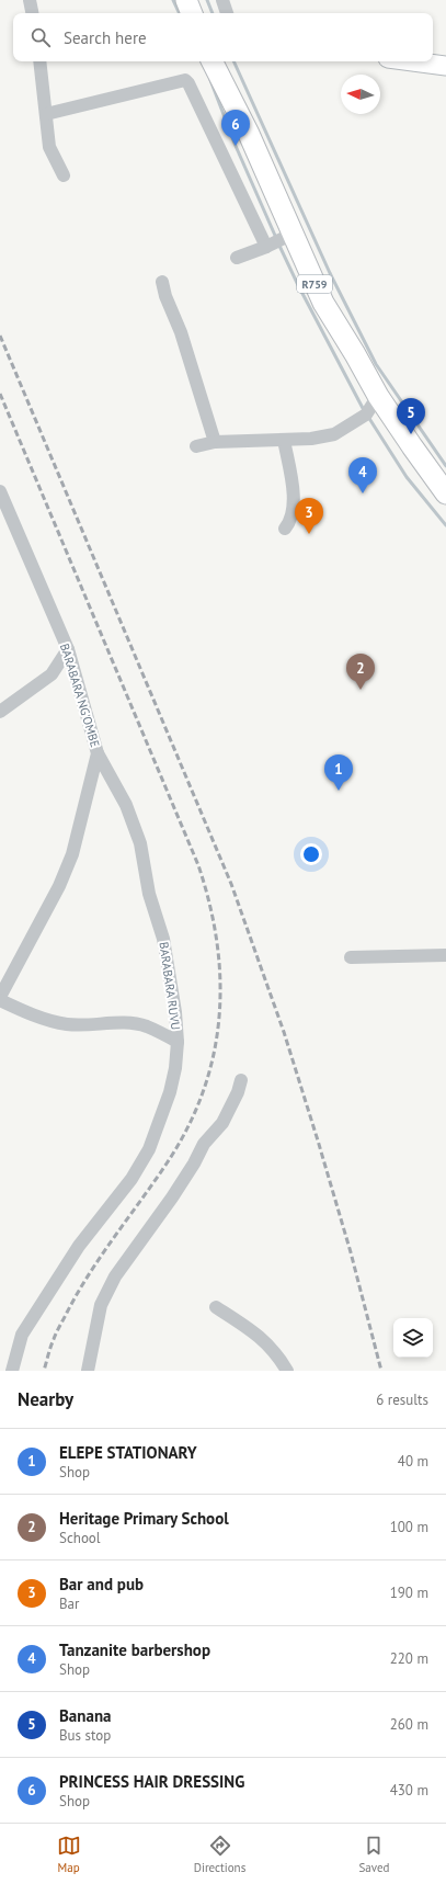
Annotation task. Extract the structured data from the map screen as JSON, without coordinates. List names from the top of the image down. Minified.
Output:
{"streets":{"main road":["R759"],"street":["BARABARA NG'OMBE","BARABARA RUVU"]},"crossings":[["BARABARA NG'OMBE","BARABARA RUVU"]],"north":"left","page":{"search":"Search here","pins":["6","5","4","3","2","1"],"heading":["Nearby","6 results"],"list":[{"mark":"1","name":"ELEPE STATIONARY","note":"Shop","value":"40 m"},{"mark":"2","name":"Heritage Primary School","note":"School","value":"100 m"},{"mark":"3","name":"Bar and pub","note":"Bar","value":"190 m"},{"mark":"4","name":"Tanzanite barbershop","note":"Shop","value":"220 m"},{"mark":"5","name":"Banana","note":"Bus stop","value":"260 m"},{"mark":"6","name":"PRINCESS HAIR DRESSING","note":"Shop","value":"430 m"}],"nav":["Map","Directions","Saved"]}}
